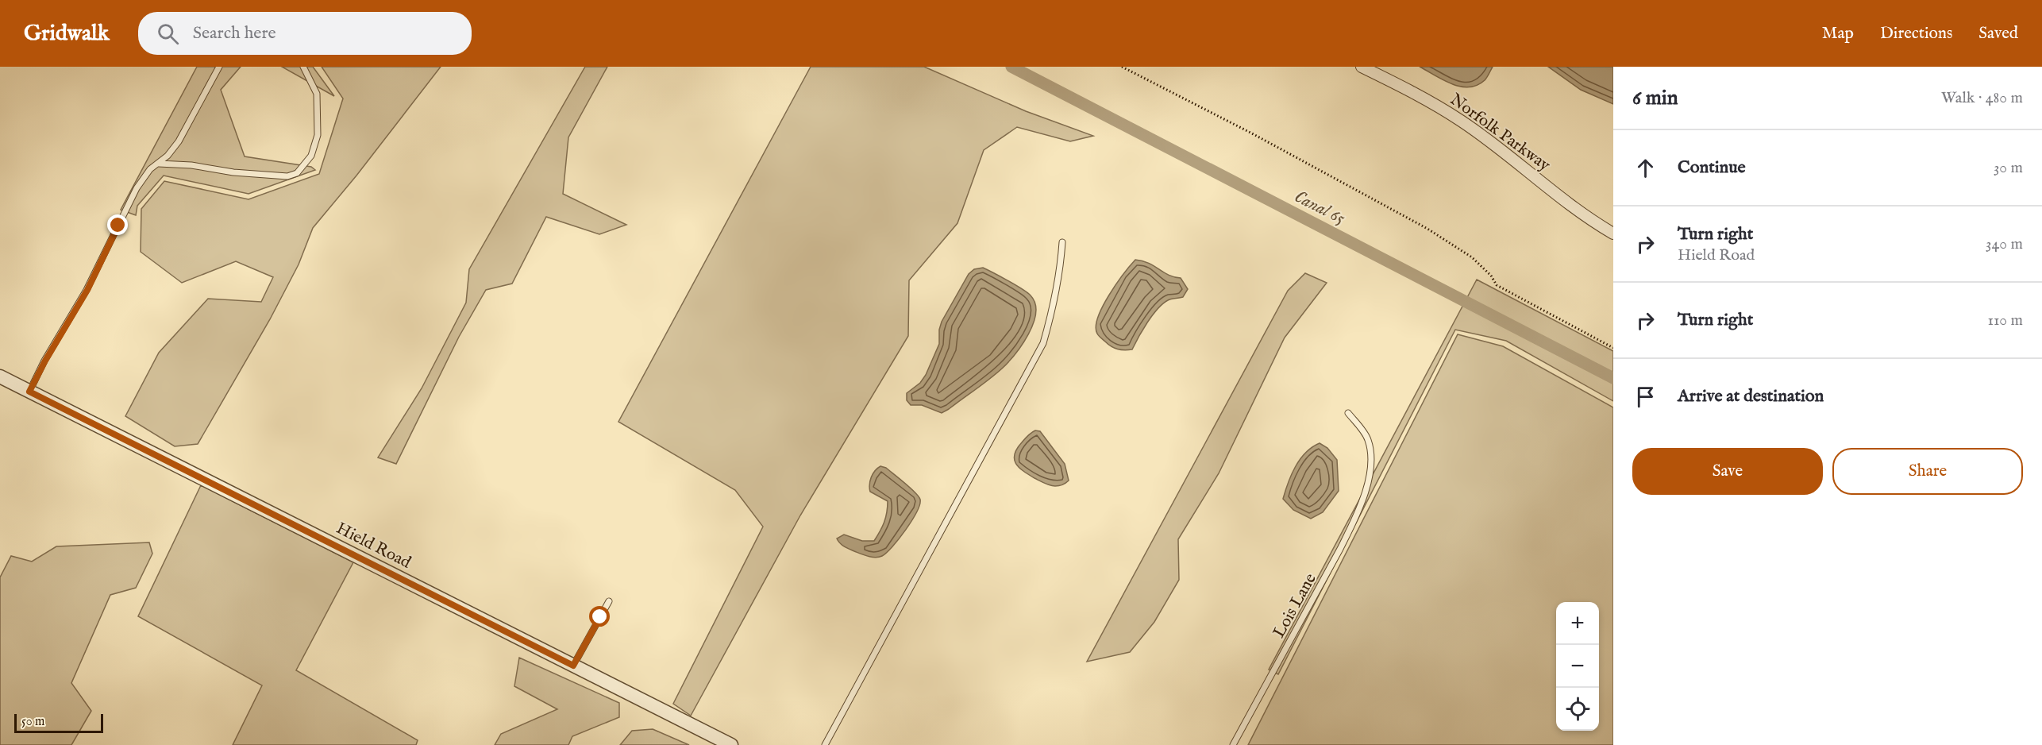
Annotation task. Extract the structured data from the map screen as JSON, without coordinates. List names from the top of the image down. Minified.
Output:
{"streets":{"street":["Norfolk Parkway","Hield Road"],"lane":["Lois Lane"]},"water":["Canal 65"],"scale_bar":"50 m","page":{"header":"Gridwalk","search":"Search here","nav":["Map","Directions","Saved"],"heading":["6 min","Walk · 480 m"],"list":[["Continue","30 m"],["Turn right","Hield Road","340 m"],["Turn right","110 m"],"Arrive at destination"],"buttons":["Save","Share"],"map_buttons":["+","−"],"scale":"50 m"}}
